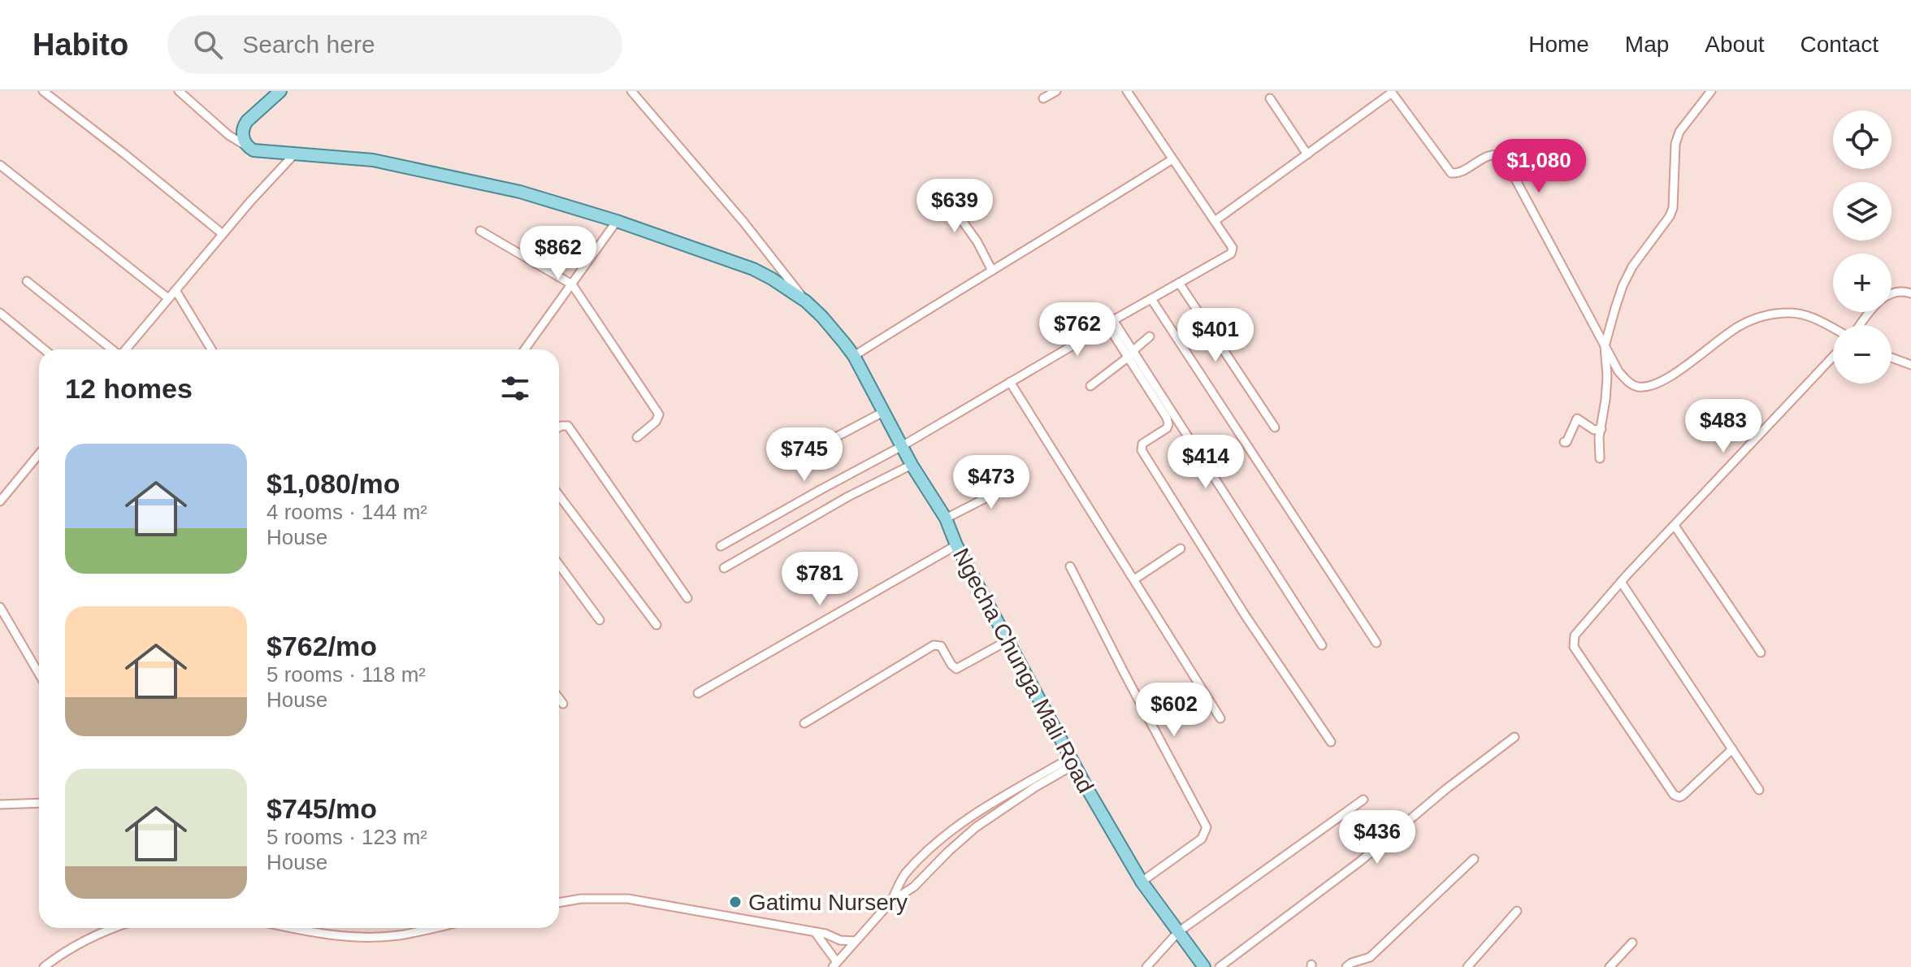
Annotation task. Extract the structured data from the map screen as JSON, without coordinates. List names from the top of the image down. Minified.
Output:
{"streets":{"main road":["Ngecha Chunga Mali Road"]},"places":["Gatimu Nursery"],"page":{"header":"Habito","search":"Search here","nav":["Home","Map","About","Contact"],"map_buttons":["+","−"],"price":["$1,080","$639","$862","$762","$401","$483","$745","$414","$473","$781","$602","$436"],"heading":"12 homes","list":[{"name":"$1,080/mo","note":"4 rooms · 144 m² · House"},{"name":"$762/mo","note":"5 rooms · 118 m² · House"},{"name":"$745/mo","note":"5 rooms · 123 m² · House"}]}}
